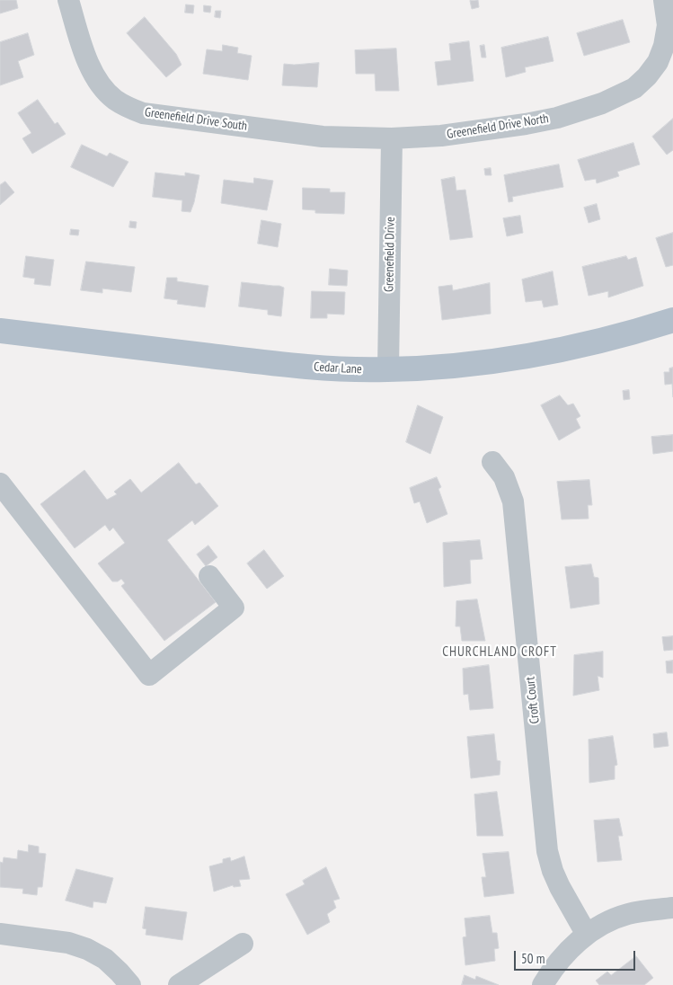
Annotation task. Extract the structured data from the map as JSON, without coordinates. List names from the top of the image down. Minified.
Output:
{"streets":{"main road":["Cedar Lane"],"street":["Greenefield Drive South","Greenefield Drive North","Greenefield Drive","Croft Court"]},"crossings":[["Greenefield Drive South","Greenefield Drive North"],["Greenefield Drive South","Greenefield Drive"],["Greenefield Drive North","Greenefield Drive"],["Greenefield Drive","Cedar Lane"]],"districts":["CHURCHLAND CROFT"],"scale_bar":"50 m"}
